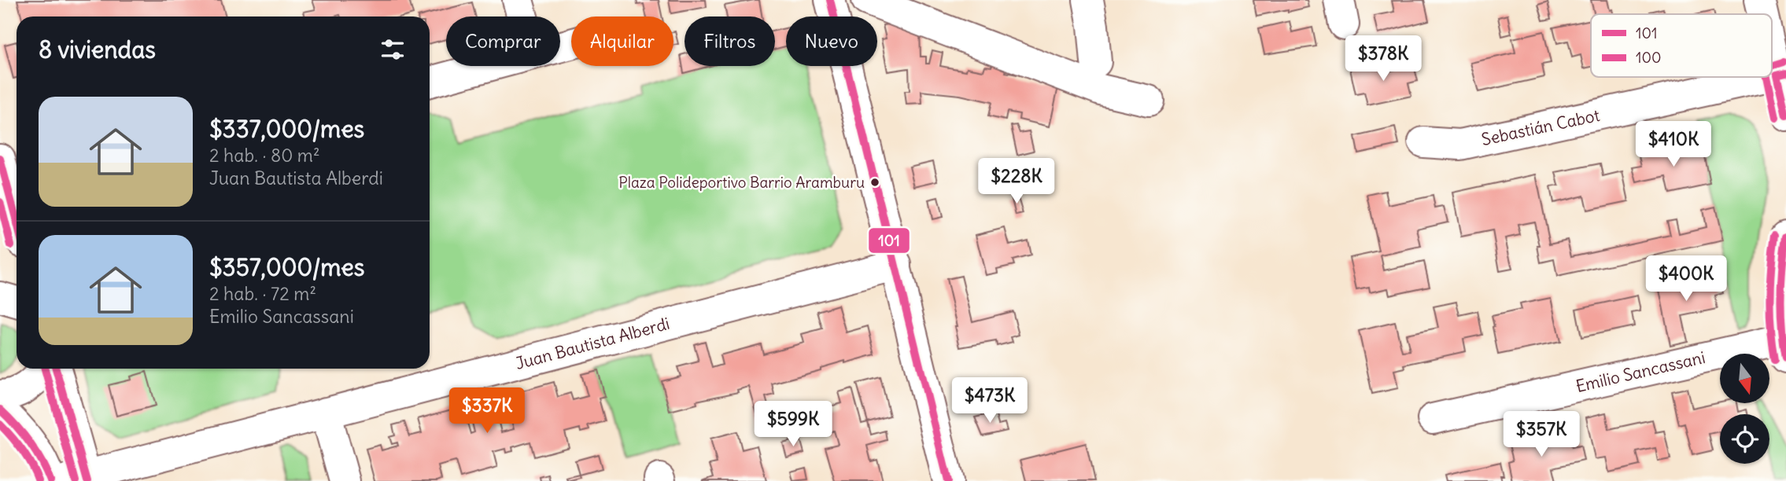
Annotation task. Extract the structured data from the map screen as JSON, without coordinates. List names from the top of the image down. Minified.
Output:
{"streets":{"street":["Sebastián Cabot","Juan Bautista Alberdi","Emilio Sancassani"]},"places":["Plaza Polideportivo Barrio Aramburu"],"lines":["transit line 101","transit line 100"],"legend":["101","100"],"north":"bottom","page":{"chip":["Comprar","Alquilar","Filtros","Nuevo"],"heading":"8 viviendas","price":["$378K","$410K","$228K","$400K","$473K","$337K","$599K","$357K"],"list":[{"name":"$337,000/mes","note":"2 hab. · 80 m² · Juan Bautista Alberdi"},{"name":"$357,000/mes","note":"2 hab. · 72 m² · Emilio Sancassani"}]}}
